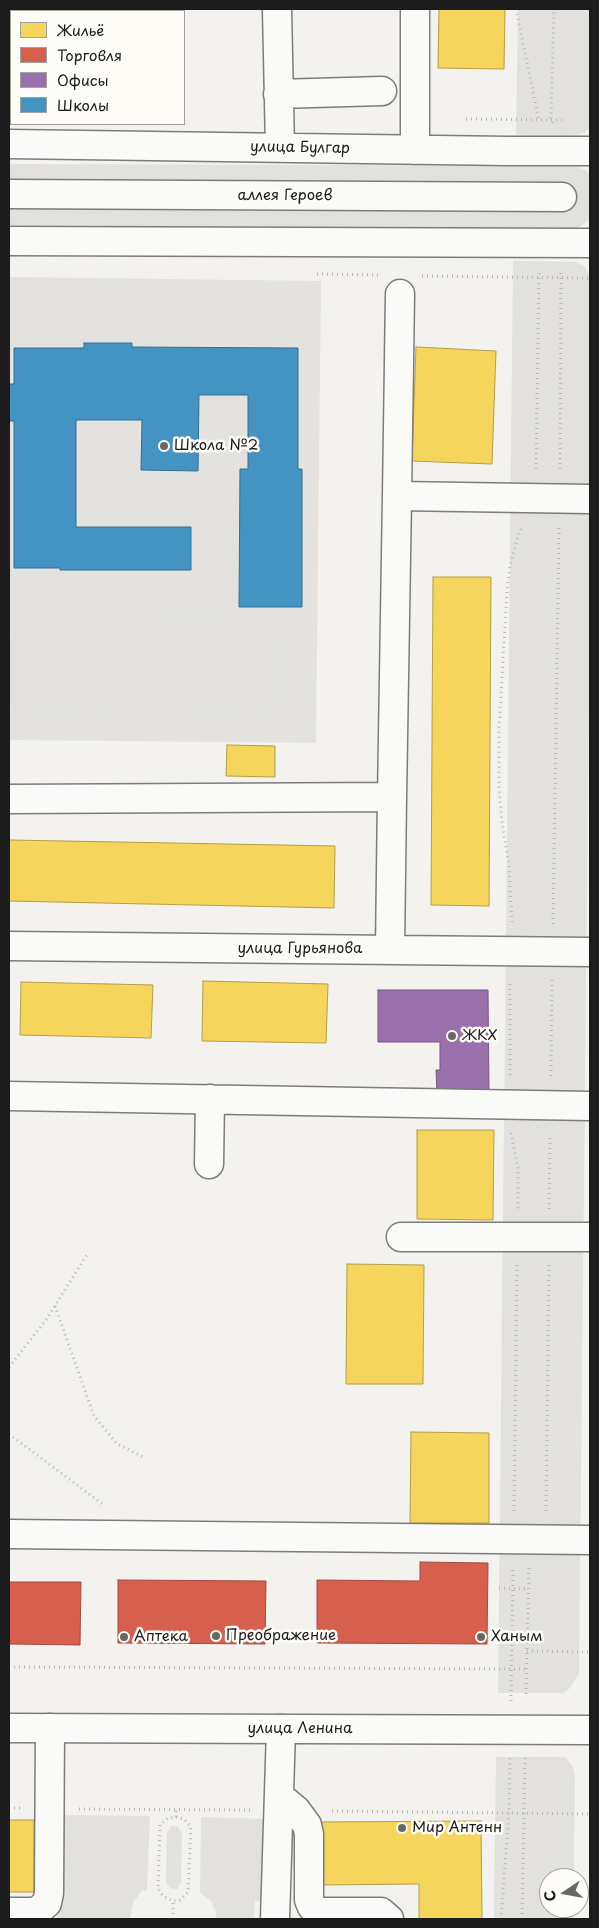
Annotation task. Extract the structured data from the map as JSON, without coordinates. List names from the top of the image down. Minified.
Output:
{"streets":{"street":["улица Булгар","аллея Героев","улица Гурьянова","улица Ленина"]},"places":["Школа №2","ЖКХ","Преображение","Аптека","Ханым","Мир Антенн"],"legend":["Жильё","Торговля","Офисы","Школы"],"north":"left"}
